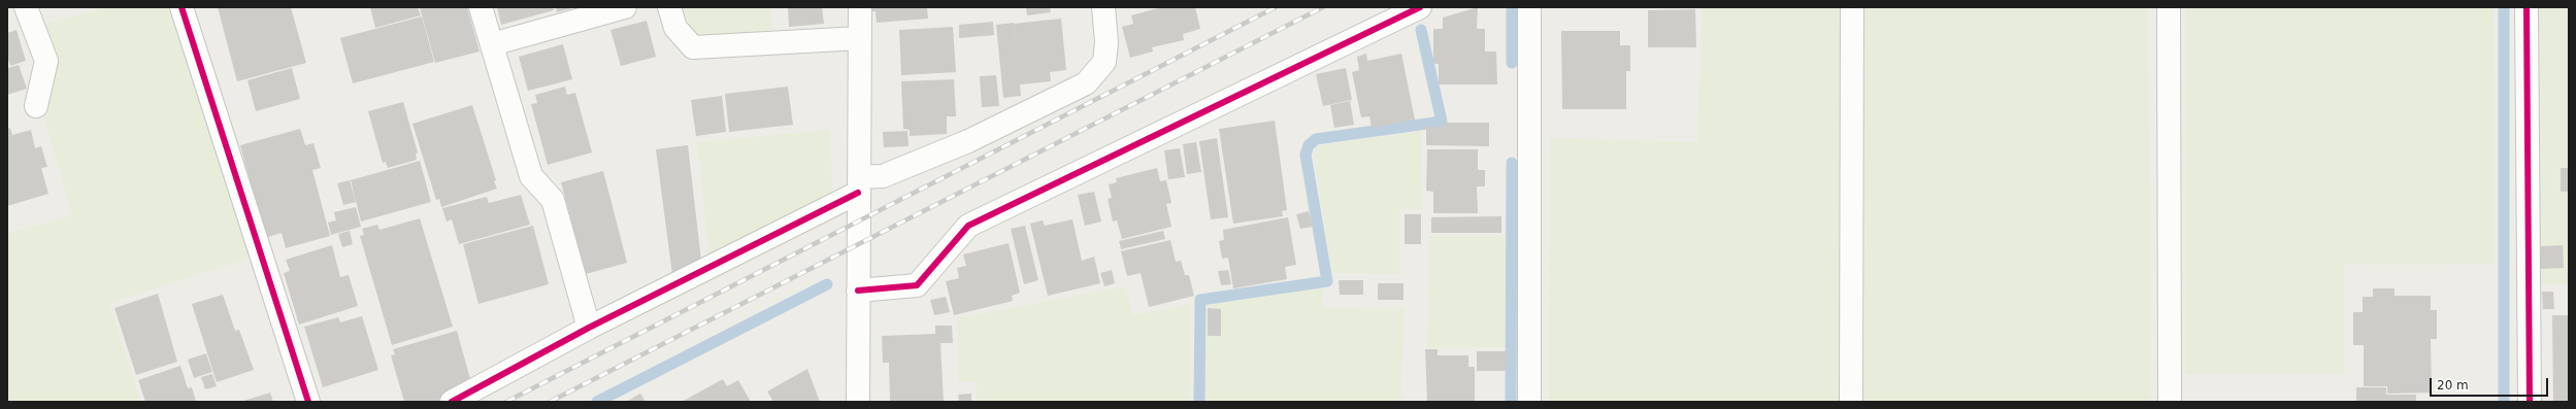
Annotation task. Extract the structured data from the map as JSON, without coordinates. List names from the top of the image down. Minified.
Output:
{"scale_bar":"20 m"}
